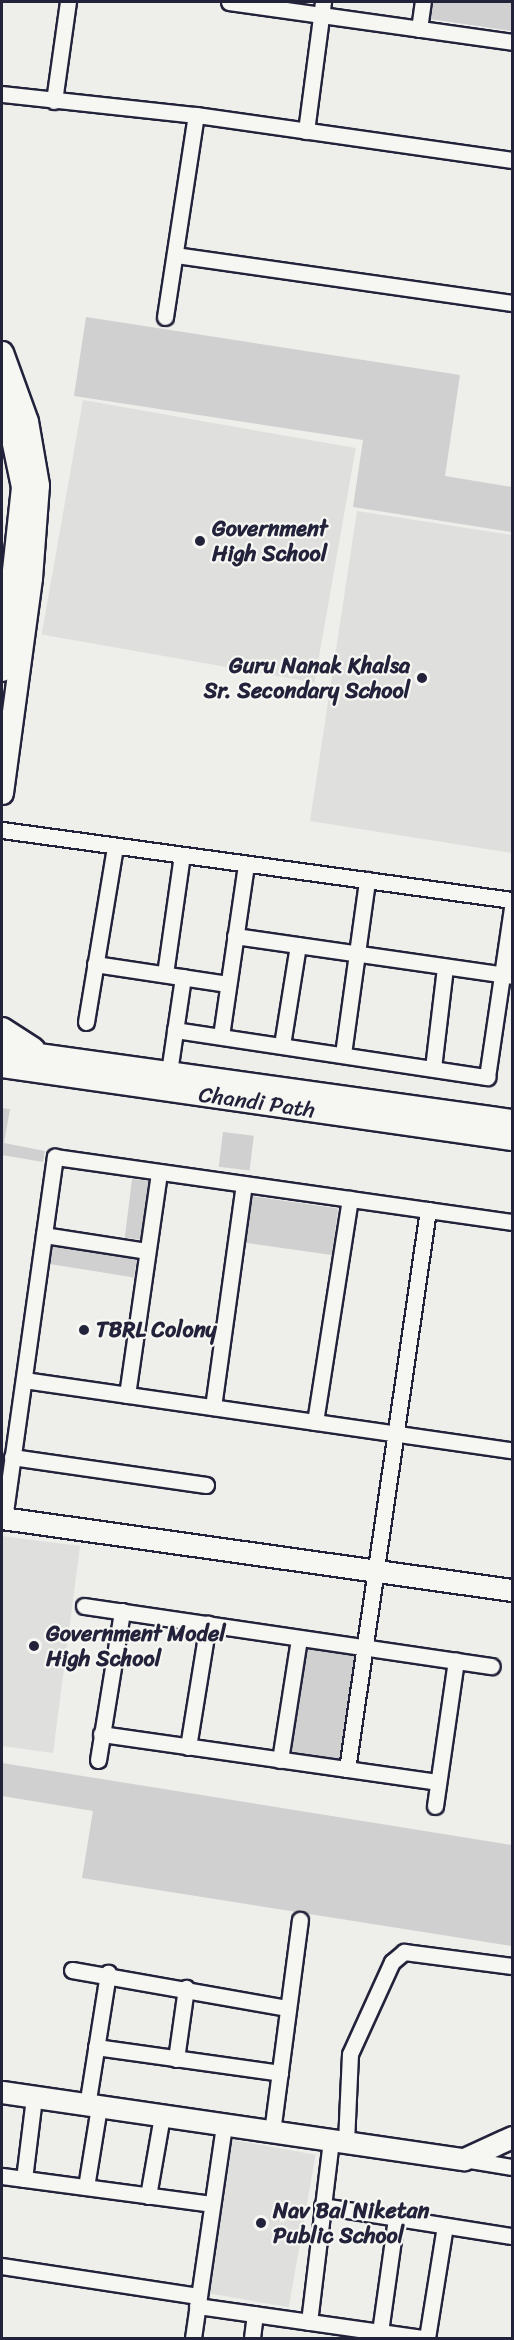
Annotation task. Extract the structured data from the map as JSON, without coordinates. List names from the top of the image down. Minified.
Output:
{"streets":{"street":["Chandi Path"]},"places":["Government High School","Guru Nanak Khalsa Sr. Secondary School","TBRL Colony","Government Model High School","Nav Bal Niketan Public School"]}
